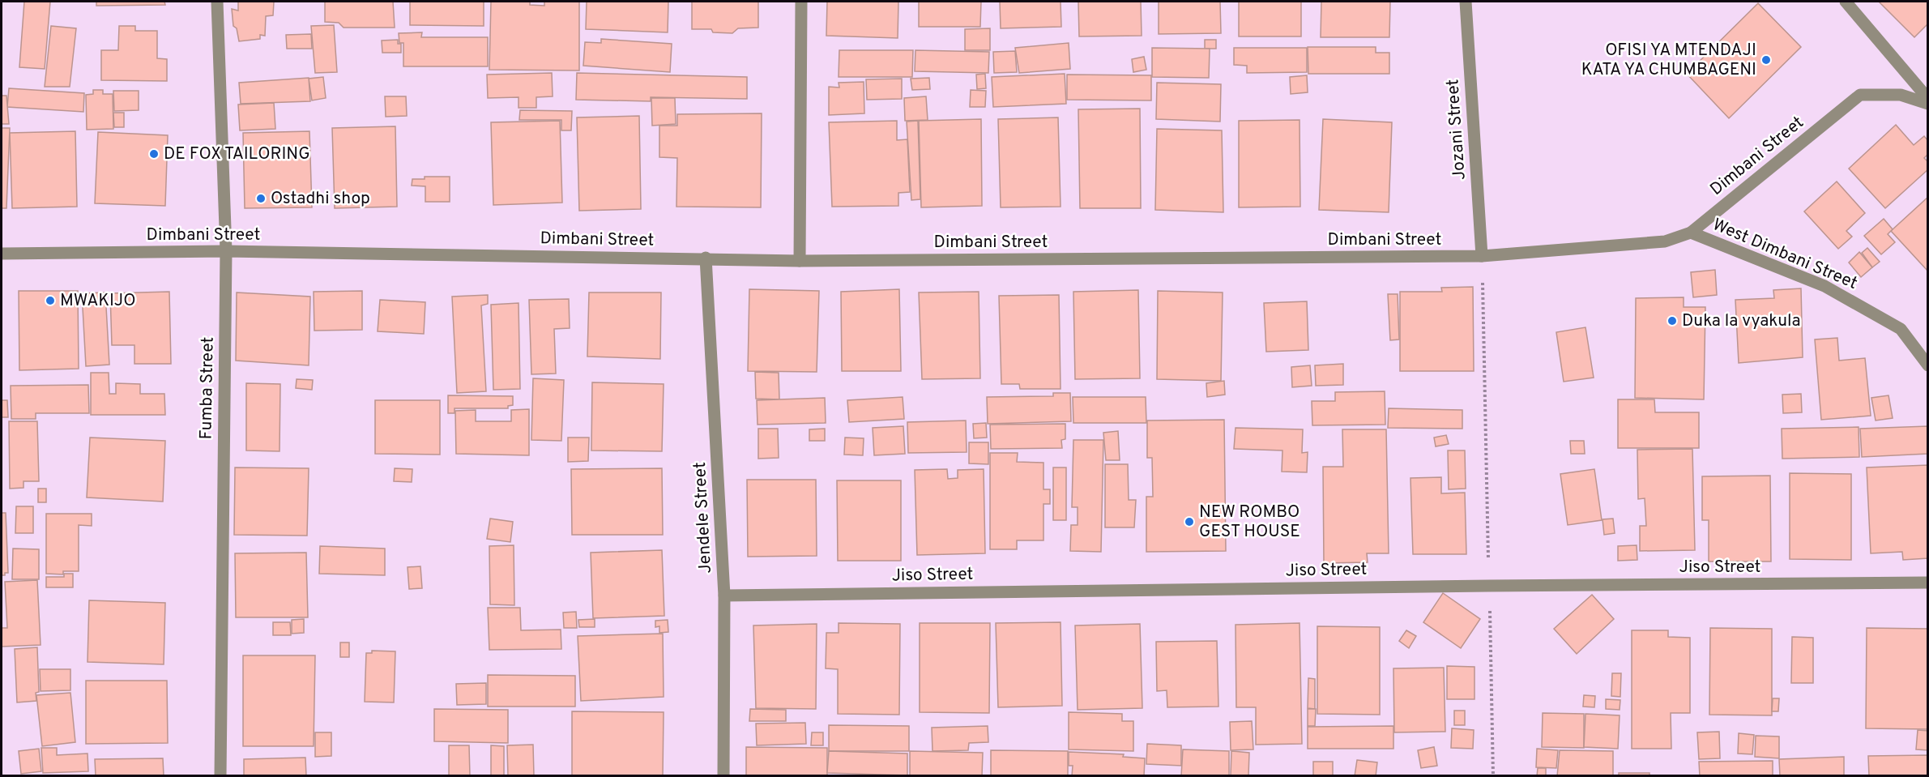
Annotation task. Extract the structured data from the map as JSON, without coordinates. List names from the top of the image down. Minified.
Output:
{"streets":{"street":["Jozani Street","Dimbani Street","West Dimbani Street","Fumba Street","Jendele Street","Jiso Street"]},"crossings":[["Jozani Street","Dimbani Street"],["Dimbani Street","West Dimbani Street"],["Dimbani Street","Fumba Street"],["Dimbani Street","Jendele Street"],["Jendele Street","Jiso Street"]],"places":["OFISI YA MTENDAJI KATA YA CHUMBAGENI","DE FOX TAILORING","Ostadhi shop","MWAKIJO","Duka la vyakula","NEW ROMBO GEST HOUSE"]}
